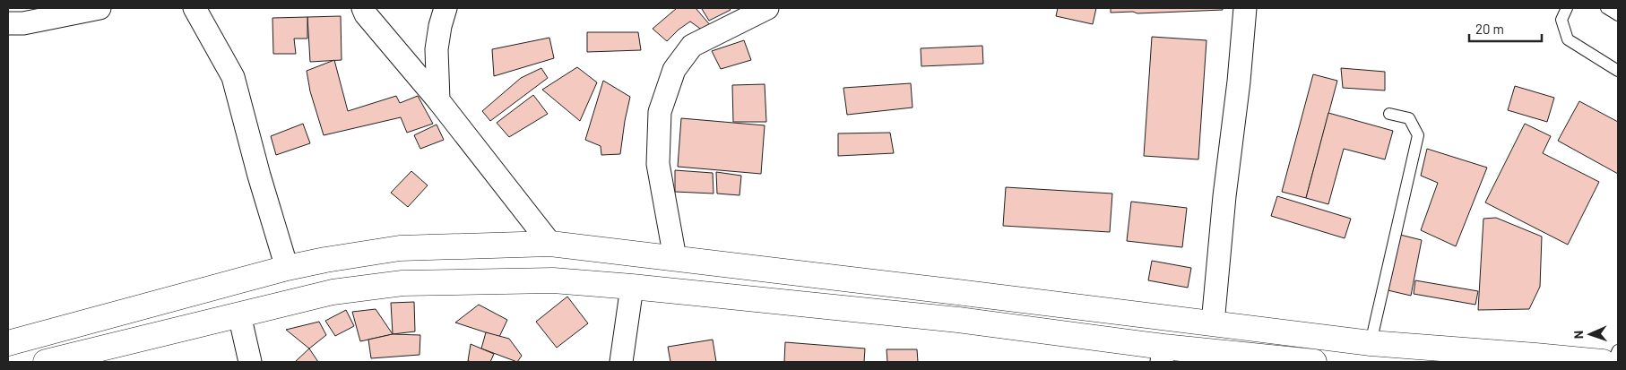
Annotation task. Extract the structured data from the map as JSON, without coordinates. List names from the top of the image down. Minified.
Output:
{"scale_bar":"20 m","north":"left"}
